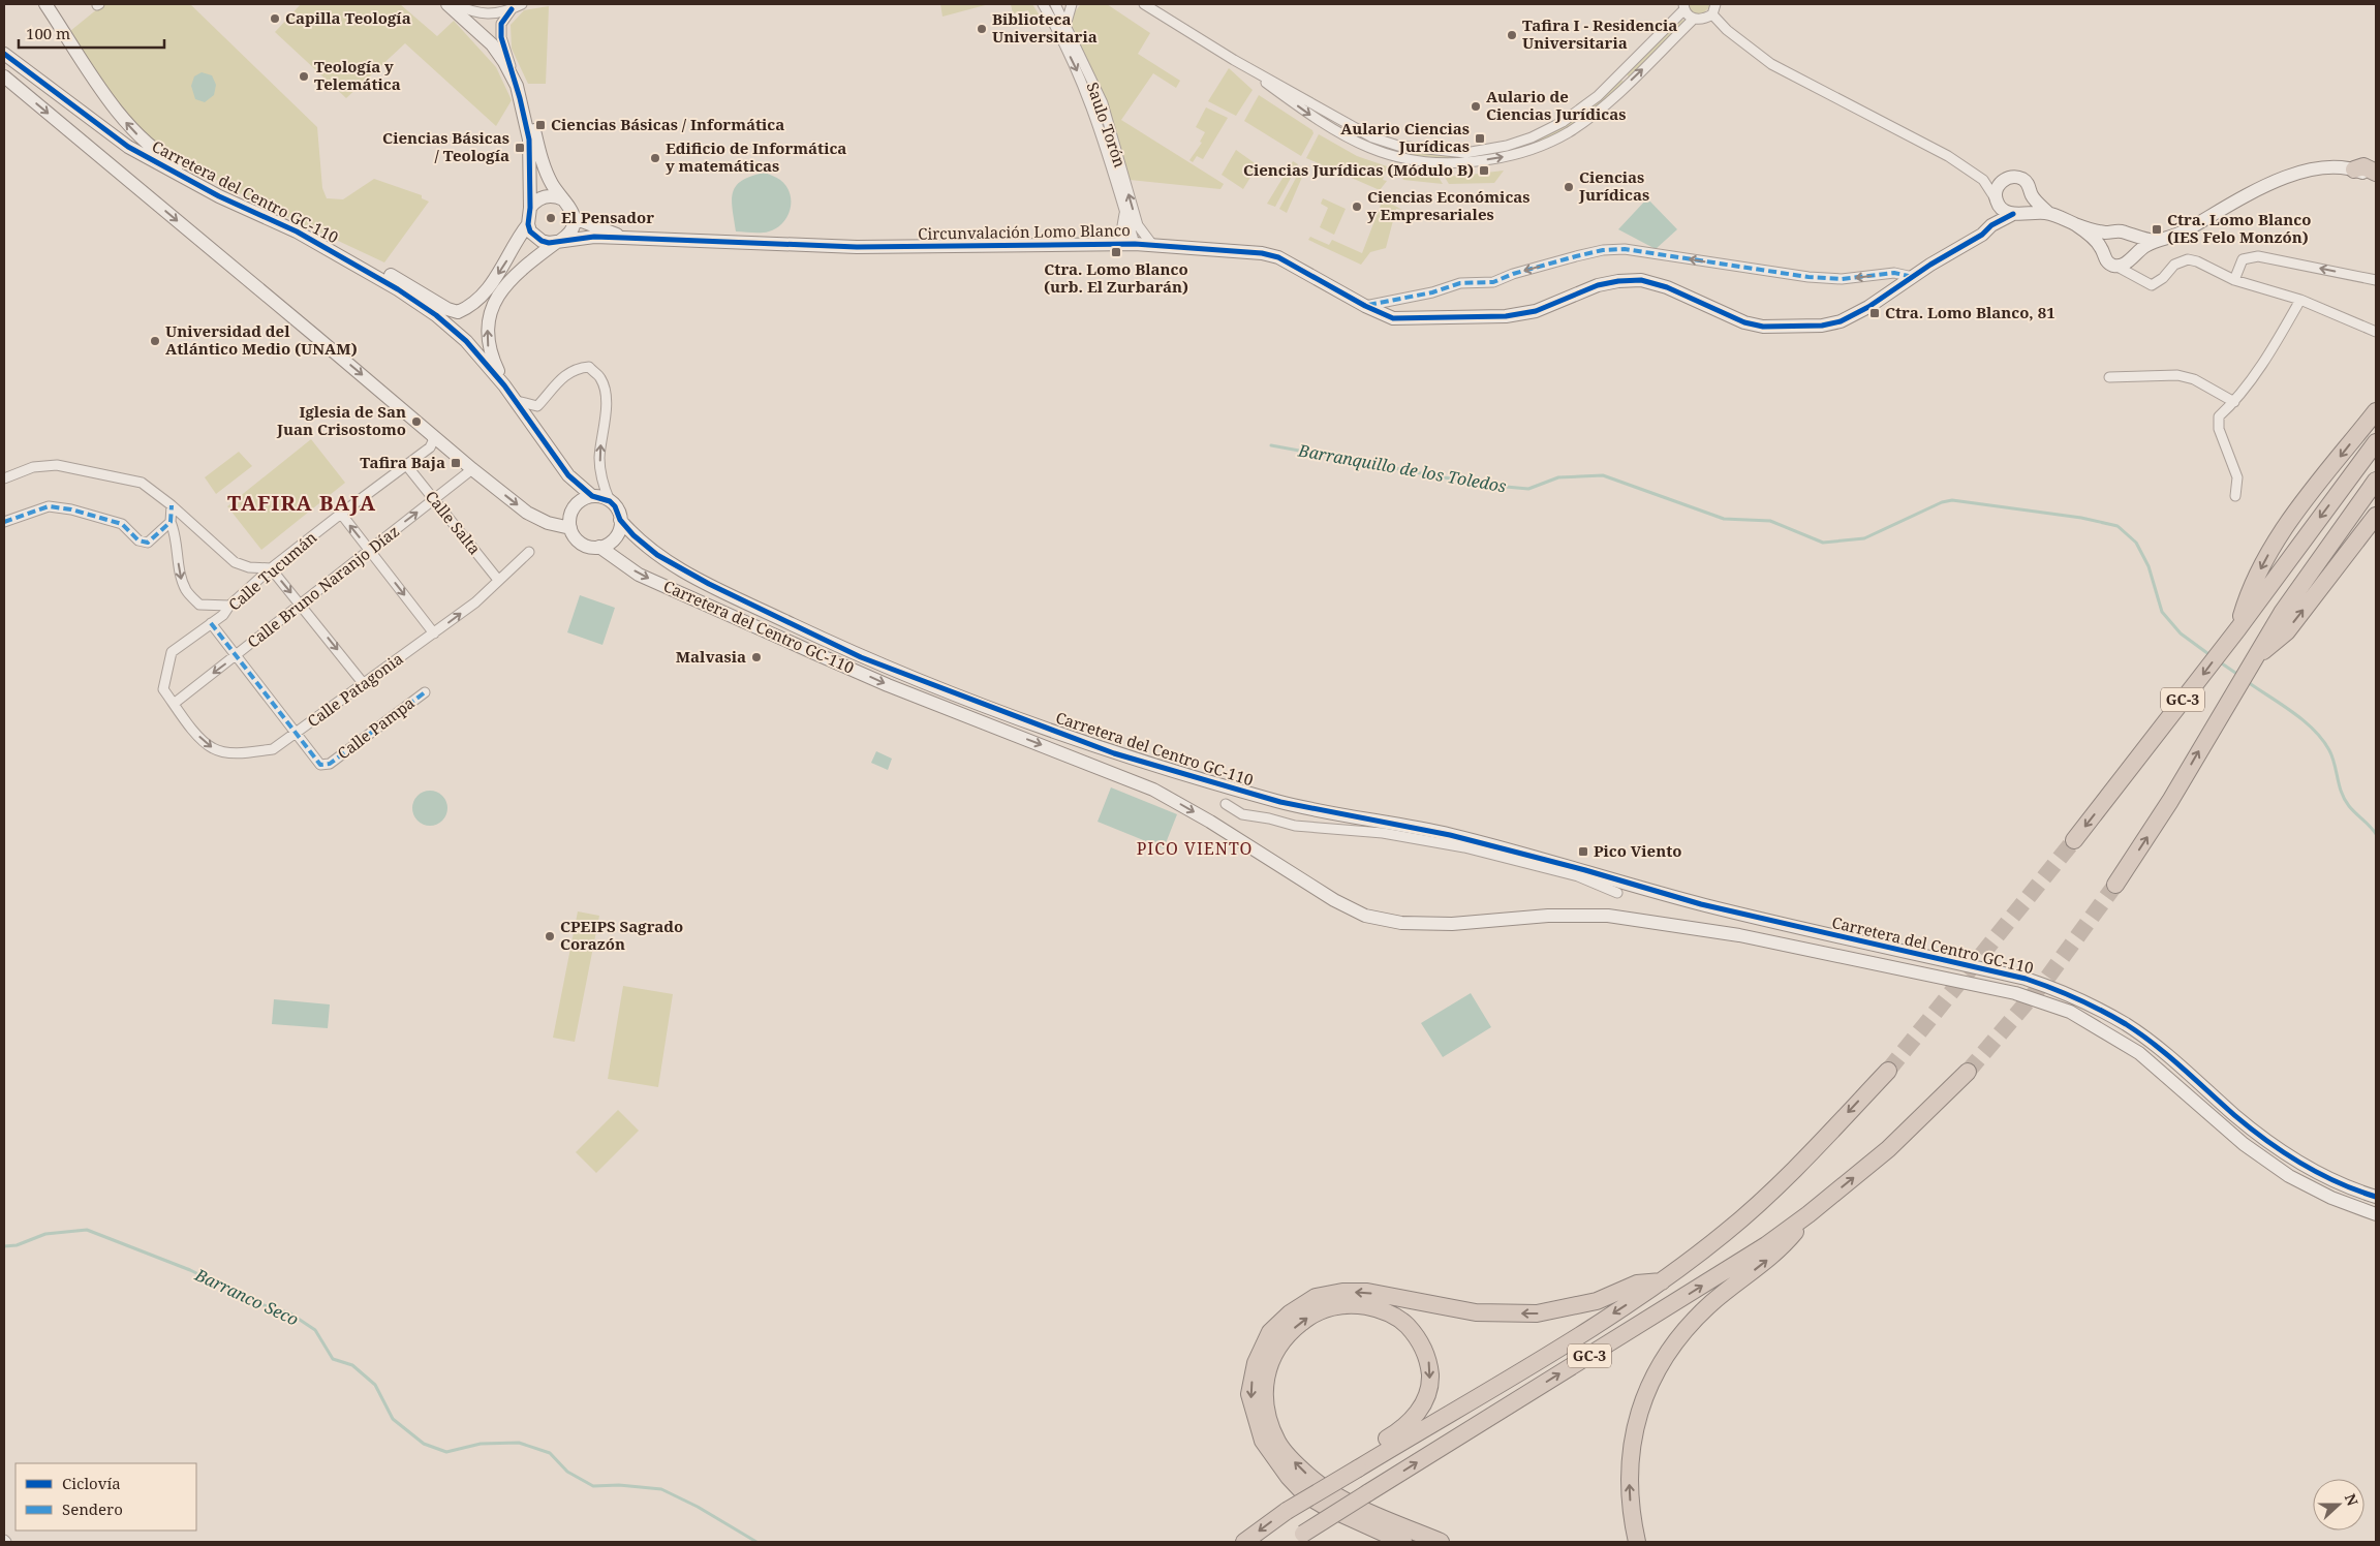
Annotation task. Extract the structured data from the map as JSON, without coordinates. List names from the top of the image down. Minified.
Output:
{"streets":{"highway":["GC-3"],"main road":["Carretera del Centro GC-110","Circunvalación Lomo Blanco"],"street":["Saulo Torón","Calle Salta","Calle Tucumán","Calle Bruno Naranjo Díaz","Calle Patagonia","Calle Pampa"]},"crossings":[["Saulo Torón","Circunvalación Lomo Blanco"],["Calle Salta","Calle Tucumán"],["Calle Salta","Calle Bruno Naranjo Díaz"],["Calle Salta","Calle Patagonia"],["Calle Tucumán","Calle Bruno Naranjo Díaz"],["Calle Tucumán","Calle Patagonia"],["Calle Tucumán","Calle Pampa"],["Calle Bruno Naranjo Díaz","Calle Patagonia"],["Calle Bruno Naranjo Díaz","Calle Pampa"],["Calle Patagonia","Calle Pampa"]],"one_way":["Calle Patagonia"],"districts":["TAFIRA BAJA","PICO VIENTO"],"water":["Barranquillo de los Toledos","Barranco Seco"],"places":{"other":["Capilla Teología","Biblioteca Universitaria","Tafira I - Residencia Universitaria","Teología y Telemática","Aulario de Ciencias Jurídicas","Edificio de Informática y matemáticas","Ciencias Jurídicas","Ciencias Económicas y Empresariales","El Pensador","Universidad del Atlántico Medio (UNAM)","Iglesia de San Juan Crisostomo","Malvasia","CPEIPS Sagrado Corazón"],"transit":["Ciencias Básicas / Informática","Aulario Ciencias Jurídicas","Ciencias Básicas / Teología","Ciencias Jurídicas (Módulo B)","Ctra. Lomo Blanco (IES Felo Monzón)","Ctra. Lomo Blanco (urb. El Zurbarán)","Ctra. Lomo Blanco, 81","Tafira Baja","Pico Viento"]},"legend":["Ciclovía","Sendero"],"scale_bar":"100 m","north":"right"}
